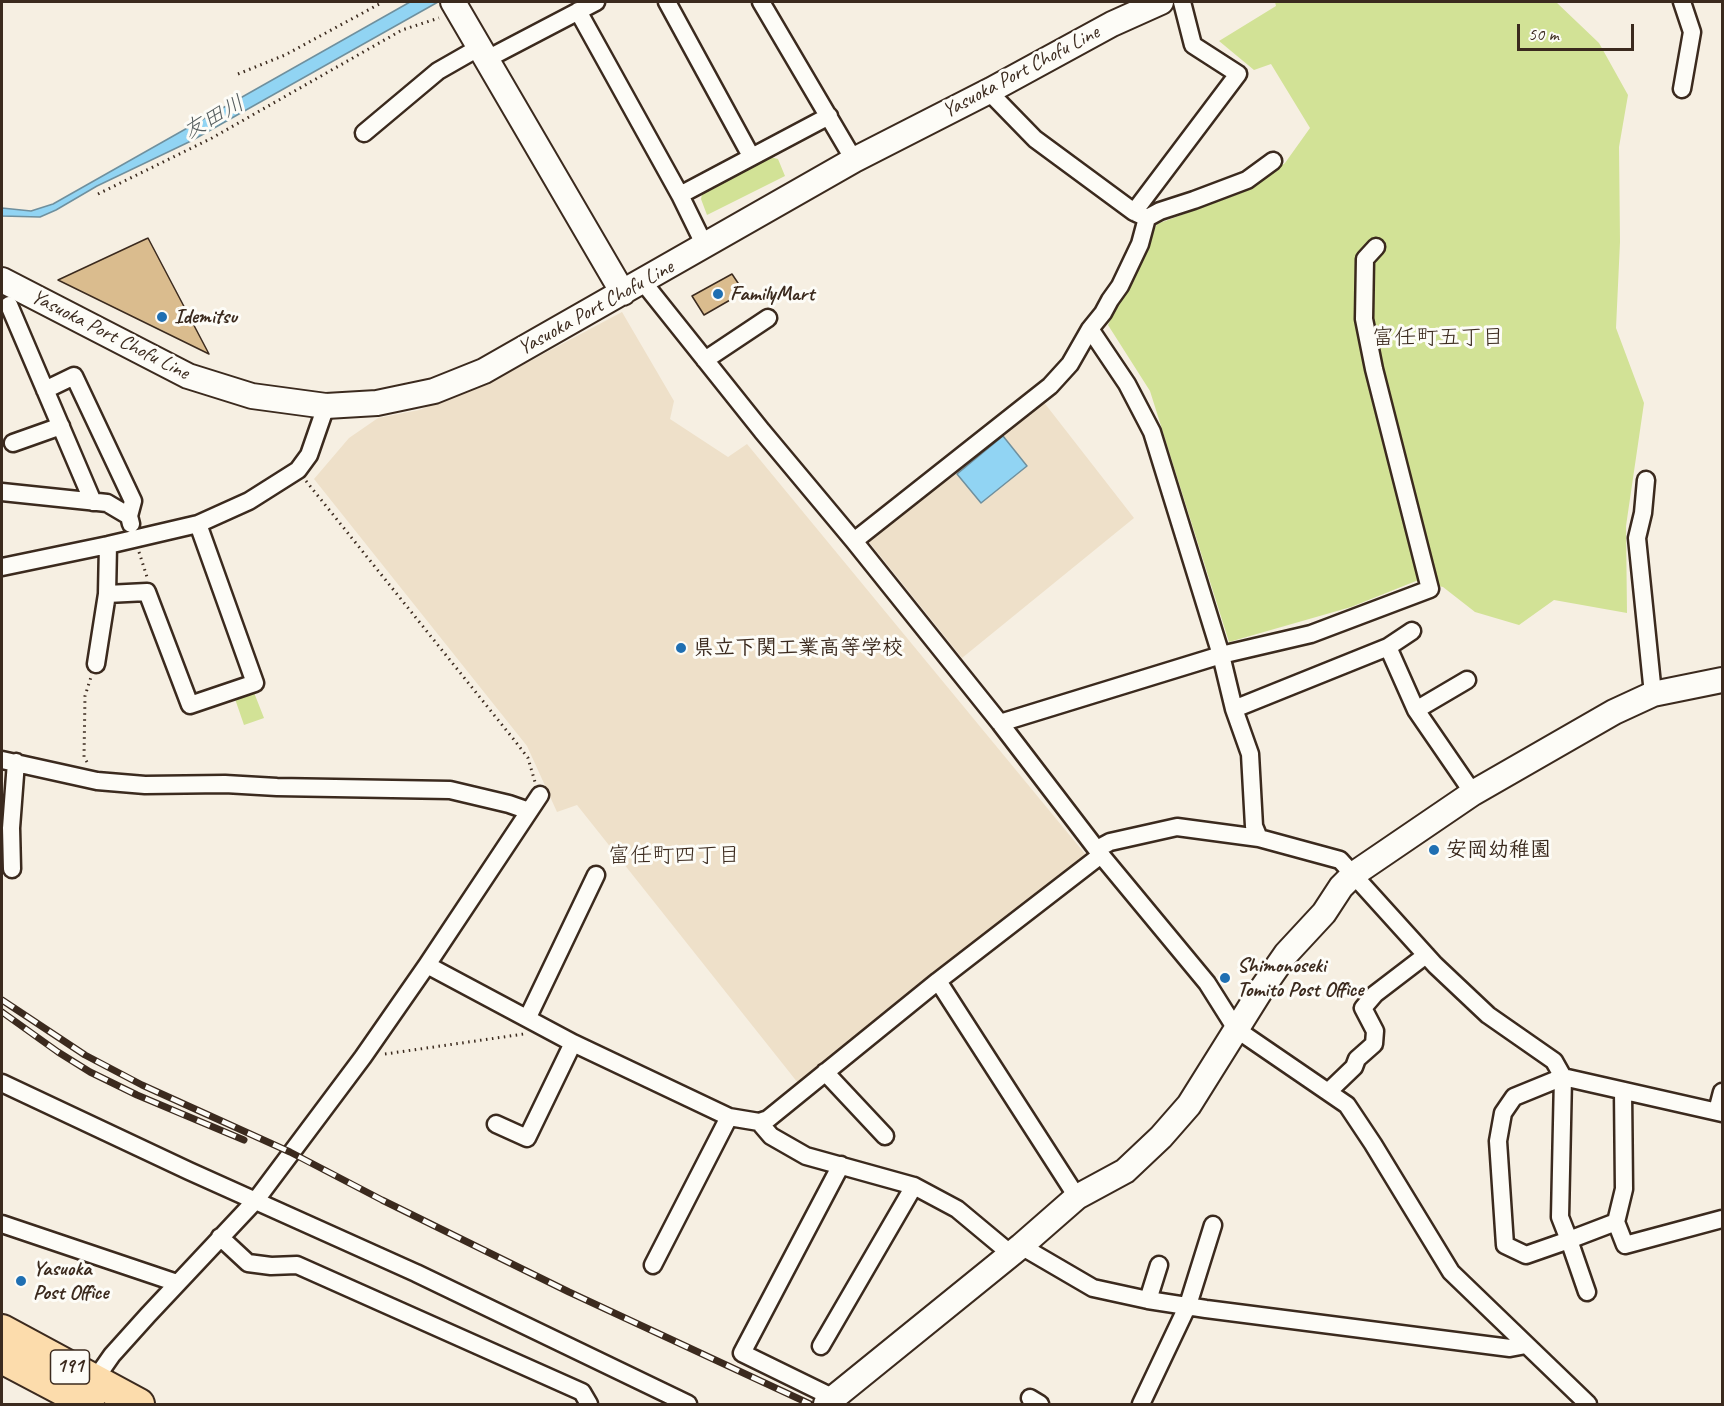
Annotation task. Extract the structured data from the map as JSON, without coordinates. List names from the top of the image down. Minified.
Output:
{"streets":{"highway":["191"],"street":["Yasuoka Port Chofu Line"]},"districts":["富任町五丁目","富任町四丁目"],"water":["友田川"],"places":["FamilyMart","Idemitsu","県立下関工業高等学校","安岡幼稚園","Shimonoseki Tomito Post Office","Yasuoka Post Office"],"scale_bar":"50 m"}
